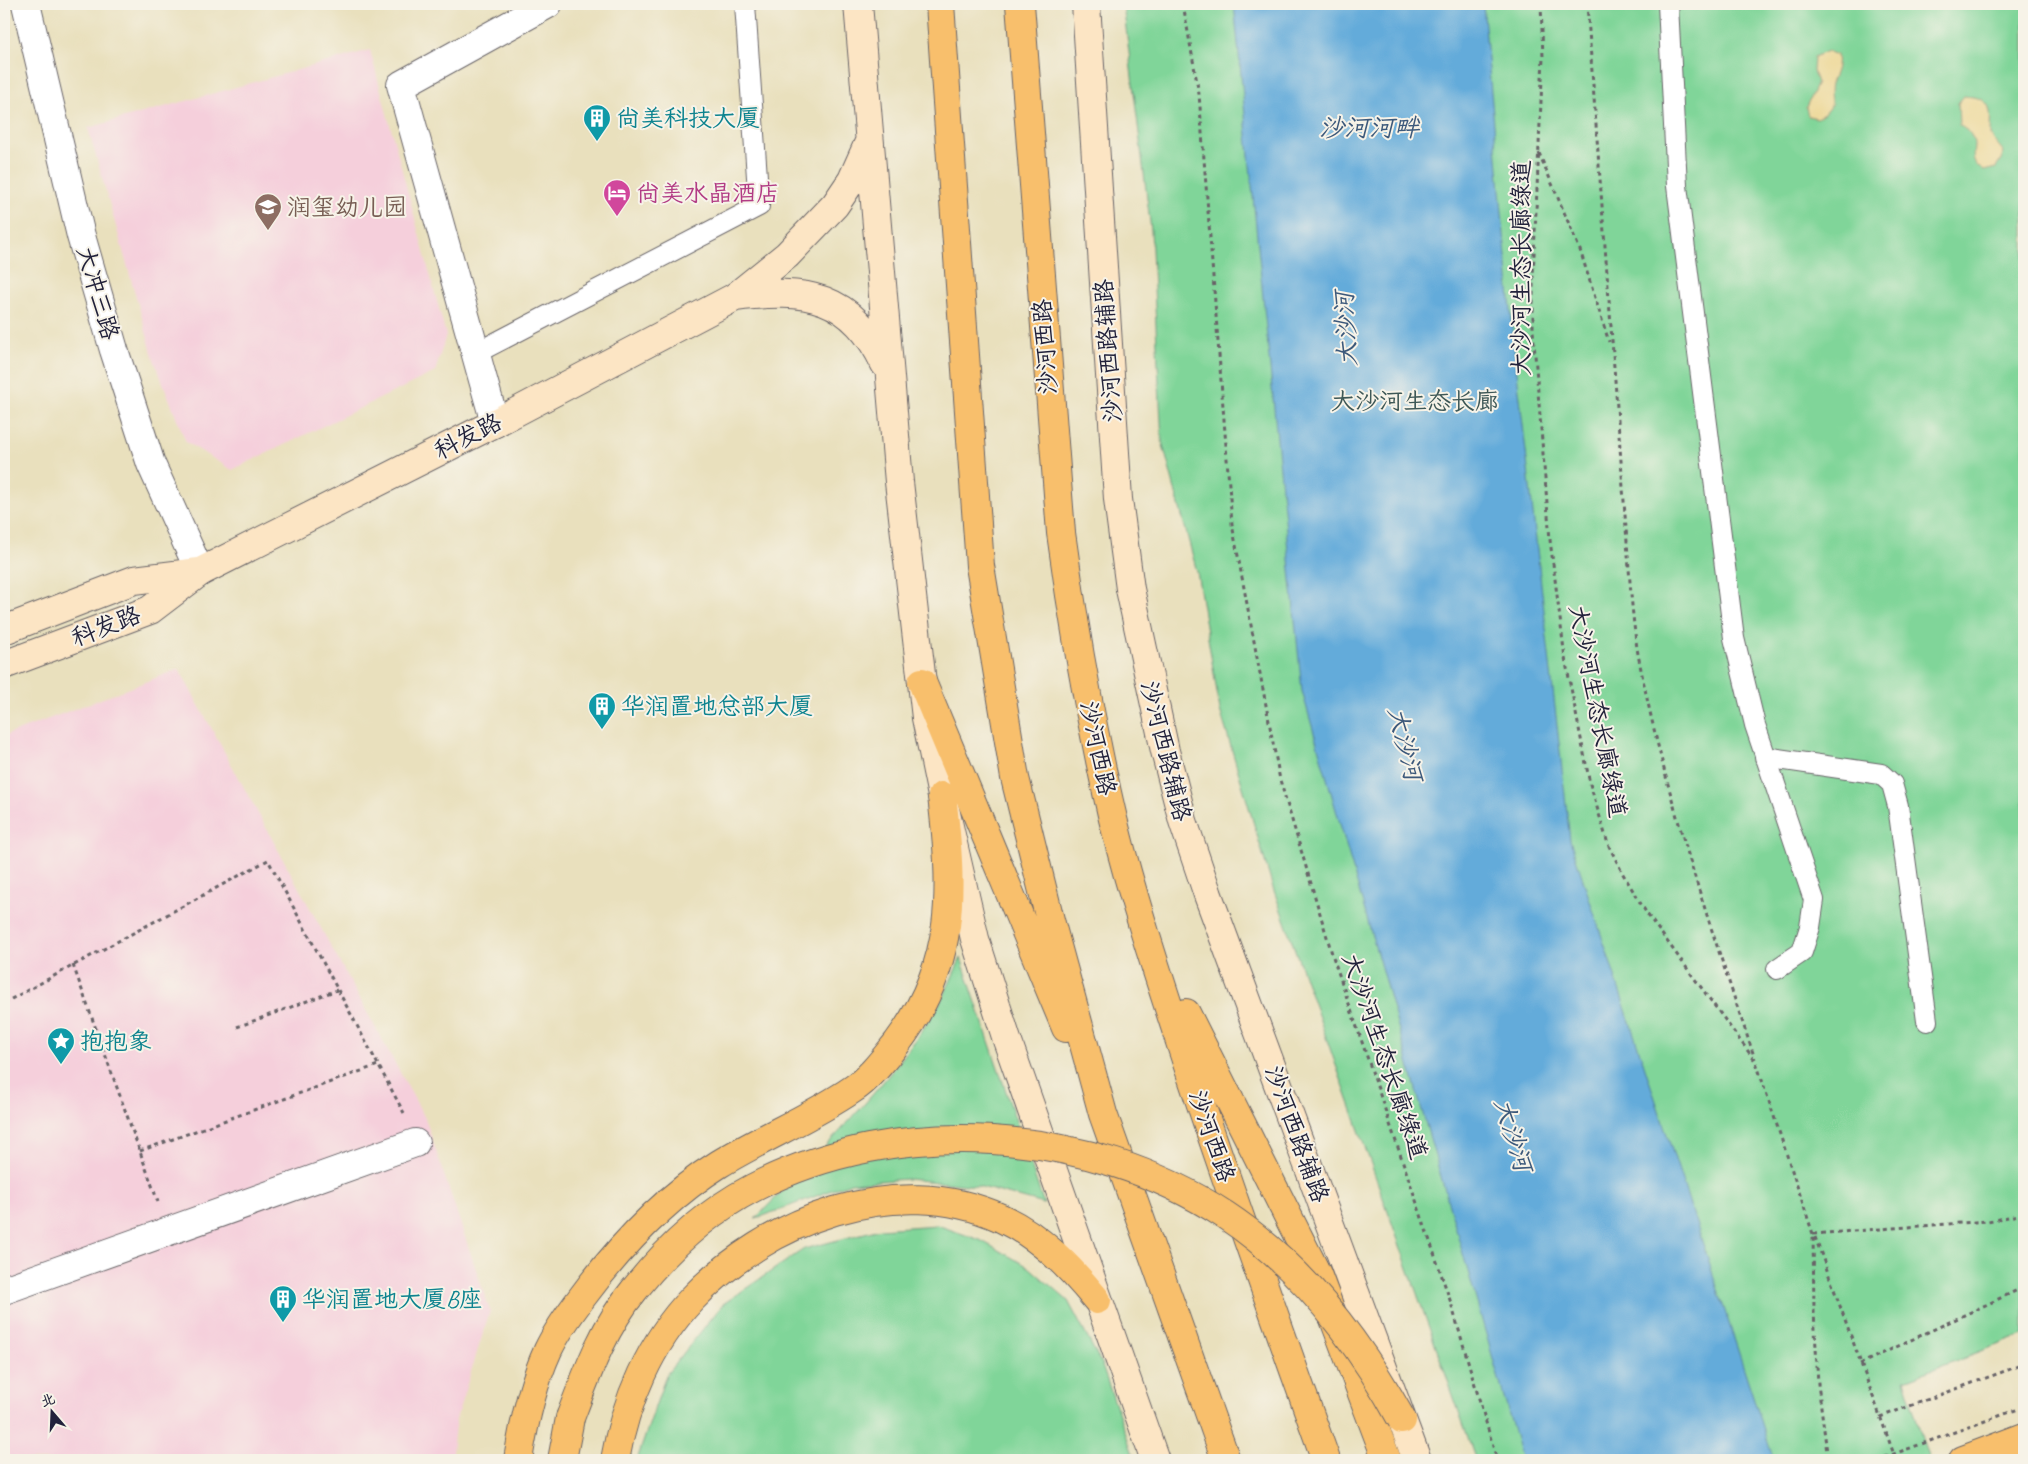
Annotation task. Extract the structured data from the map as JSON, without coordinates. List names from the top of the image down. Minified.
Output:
{"streets":{"main road":["沙河西路","沙河西路辅路","科发路"],"street":["大冲三路"],"path":["大沙河生态长廊绿道"]},"crossings":[["大冲三路","科发路"]],"water":["沙河河畔","大沙河"],"parks":["大沙河生态长廊"],"places":{"building":["尚美科技大厦","华润置地总部大厦","华润置地大厦B座"],"hotel":["尚美水晶酒店"],"school or university":["润玺幼儿园"],"place":["抱抱象"]},"north":"top"}
